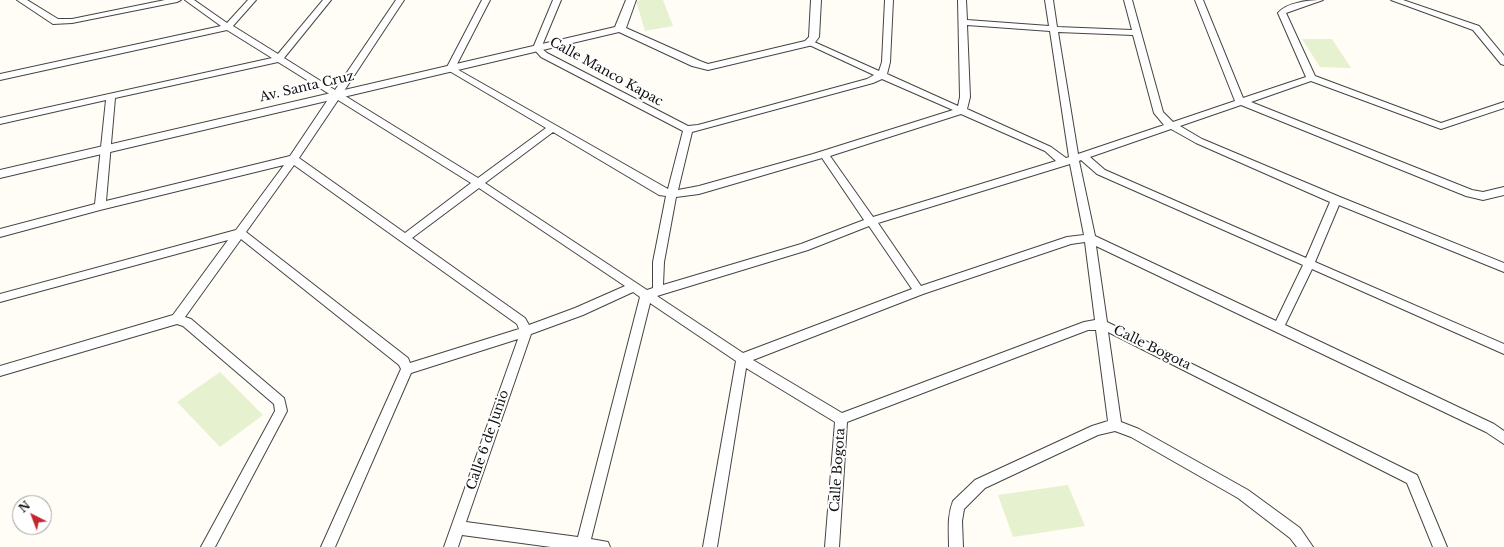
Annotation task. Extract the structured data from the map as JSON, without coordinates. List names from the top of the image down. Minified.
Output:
{"streets":{"street":["Calle Manco Kapac","Av. Santa Cruz","Calle Bogota","Calle 6 de Junio"]},"crossings":[["Calle Manco Kapac","Av. Santa Cruz"]],"north":"top left"}
